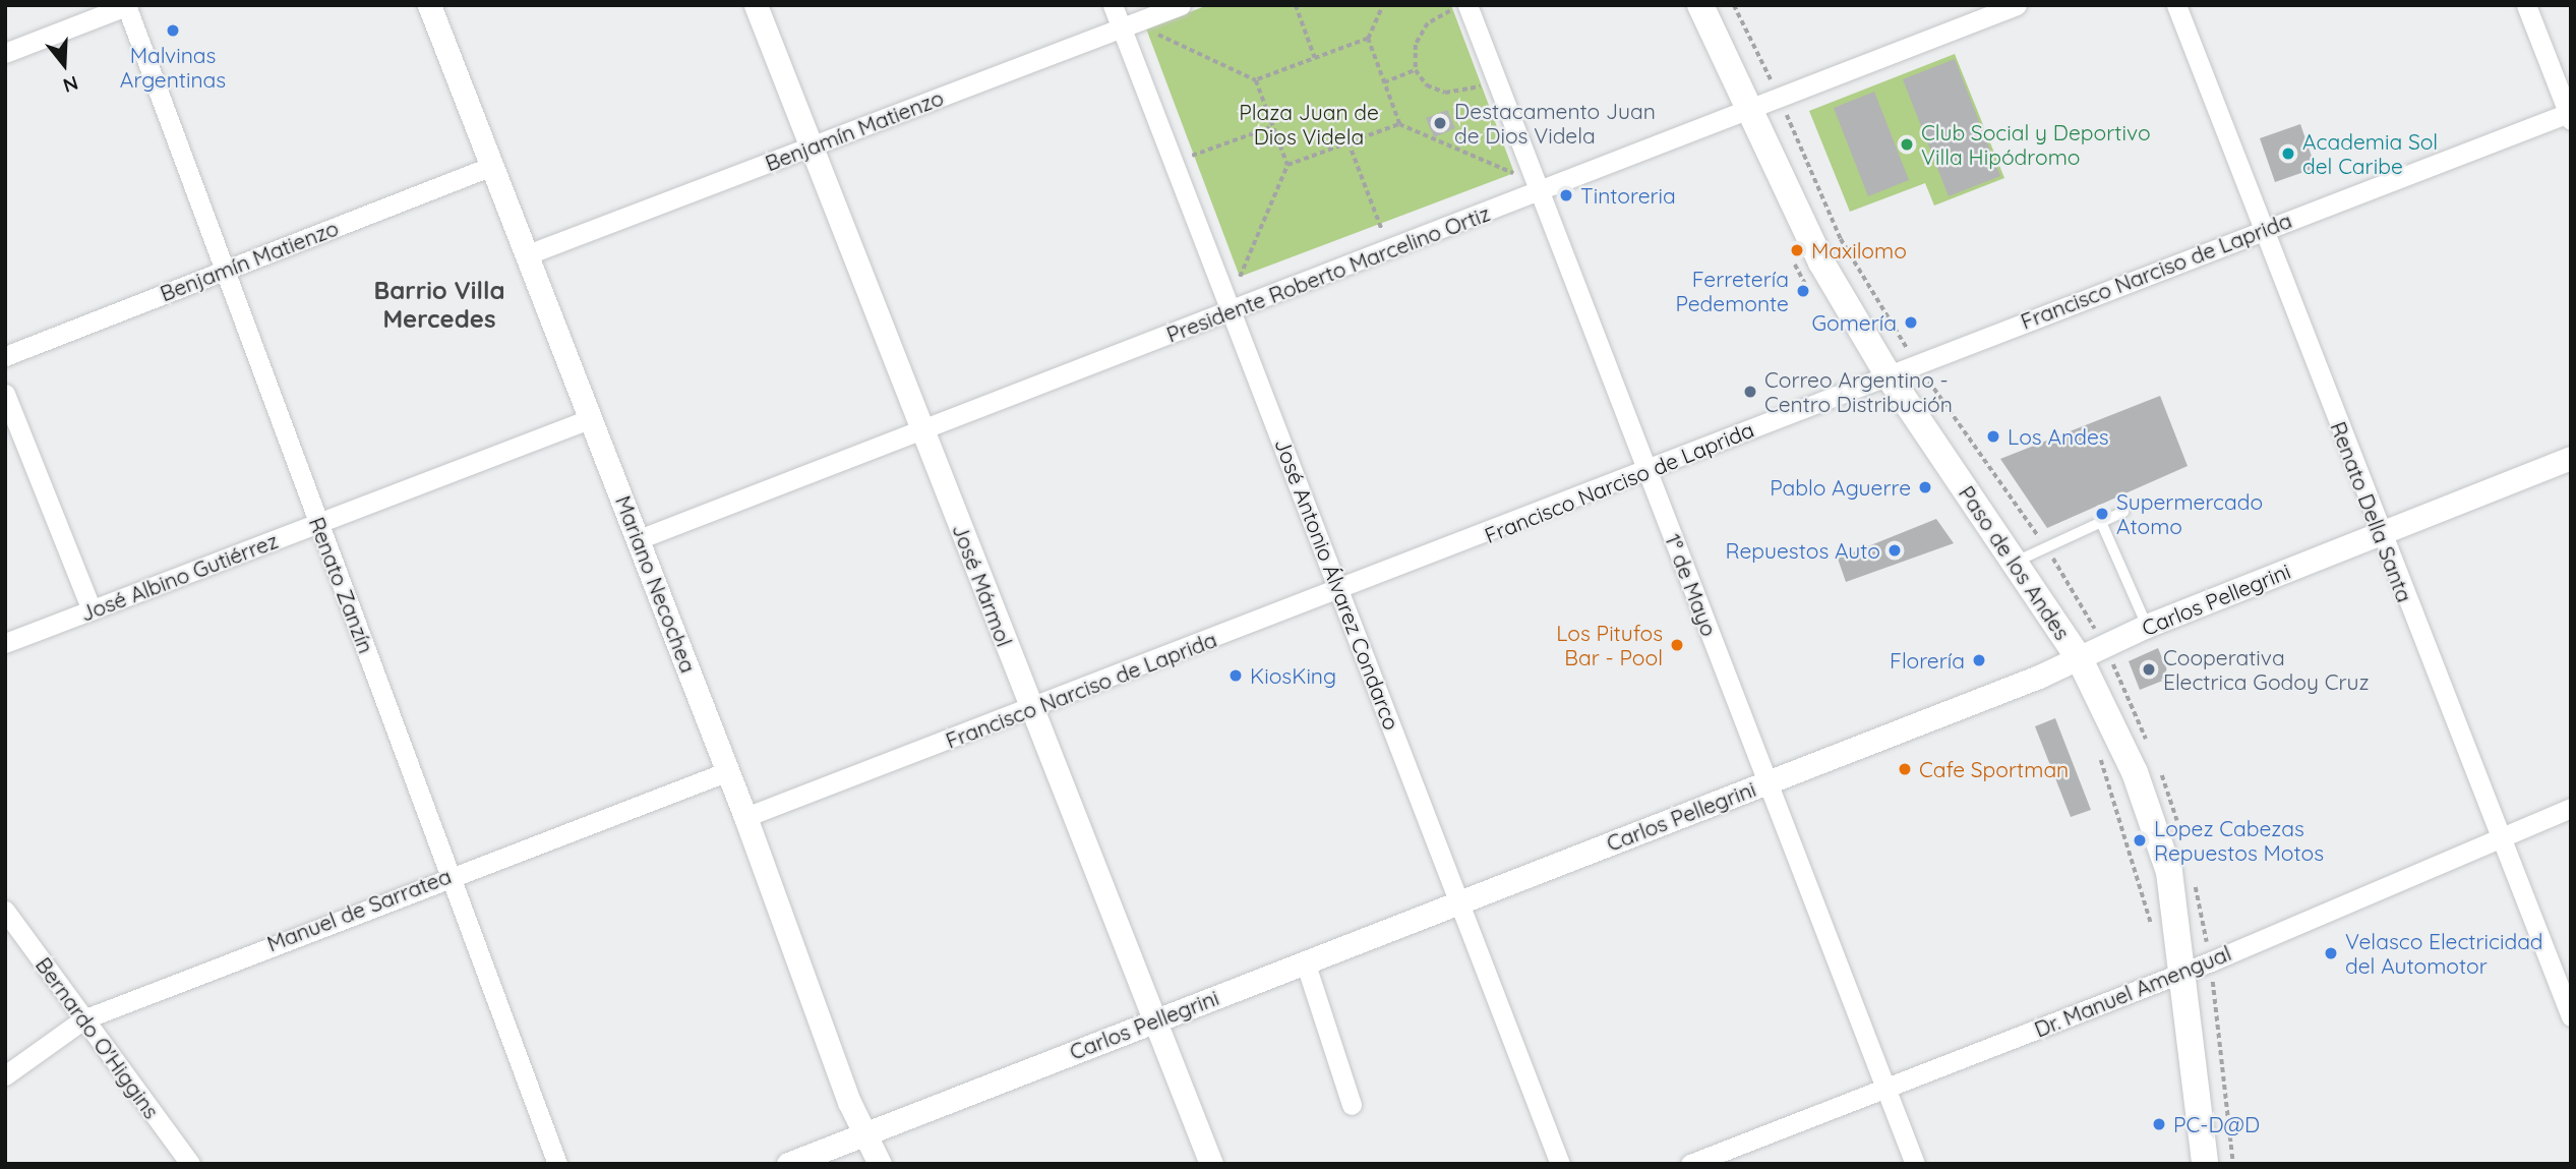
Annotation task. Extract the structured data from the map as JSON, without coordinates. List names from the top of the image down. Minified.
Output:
{"streets":{"main road":["Paso de los Andes"],"street":["Benjamín Matienzo","Francisco Narciso de Laprida","Presidente Roberto Marcelino Ortiz","Renato Della Santa","José Albino Gutiérrez","Mariano Necochea","José Antonio Álvarez Condarco","Renato Zanzín","José Mármol","1° de Mayo","Carlos Pellegrini","Manuel de Sarratea","Dr. Manuel Amengual","Bernardo O'Higgins"]},"crossings":[["Benjamín Matienzo","Mariano Necochea"],["Benjamín Matienzo","José Antonio Álvarez Condarco"],["Benjamín Matienzo","Renato Zanzín"],["Benjamín Matienzo","José Mármol"],["Francisco Narciso de Laprida","Renato Della Santa"],["Francisco Narciso de Laprida","Paso de los Andes"],["Francisco Narciso de Laprida","Mariano Necochea"],["Francisco Narciso de Laprida","José Antonio Álvarez Condarco"],["Francisco Narciso de Laprida","José Mármol"],["Francisco Narciso de Laprida","1° de Mayo"],["Presidente Roberto Marcelino Ortiz","Paso de los Andes"],["Presidente Roberto Marcelino Ortiz","Mariano Necochea"],["Presidente Roberto Marcelino Ortiz","José Antonio Álvarez Condarco"],["Presidente Roberto Marcelino Ortiz","José Mármol"],["Presidente Roberto Marcelino Ortiz","1° de Mayo"],["Renato Della Santa","Carlos Pellegrini"],["Renato Della Santa","Dr. Manuel Amengual"],["Paso de los Andes","Carlos Pellegrini"],["Paso de los Andes","Dr. Manuel Amengual"],["José Albino Gutiérrez","Mariano Necochea"],["José Albino Gutiérrez","Renato Zanzín"],["Mariano Necochea","Carlos Pellegrini"],["Mariano Necochea","Manuel de Sarratea"],["José Antonio Álvarez Condarco","Carlos Pellegrini"],["Renato Zanzín","Manuel de Sarratea"],["José Mármol","Carlos Pellegrini"],["1° de Mayo","Carlos Pellegrini"],["1° de Mayo","Dr. Manuel Amengual"],["Manuel de Sarratea","Bernardo O'Higgins"]],"districts":["Barrio Villa Mercedes"],"parks":["Plaza Juan de Dios Videla"],"places":["Malvinas Argentinas","Destacamento Juan de Dios Videla","Club Social y Deportivo Villa Hipódromo","Academia Sol del Caribe","Tintoreria","Maxilomo","Ferretería Pedemonte","Gomería","Correo Argentino - Centro Distribución","Los Andes","Pablo Aguerre","Supermercado Atomo","Repuestos Auto","Los Pitufos Bar - Pool","Florería","Cooperativa Electrica Godoy Cruz","KiosKing","Cafe Sportman","Lopez Cabezas Repuestos Motos","Velasco Electricidad del Automotor","PC-D@D"],"north":"bottom"}
